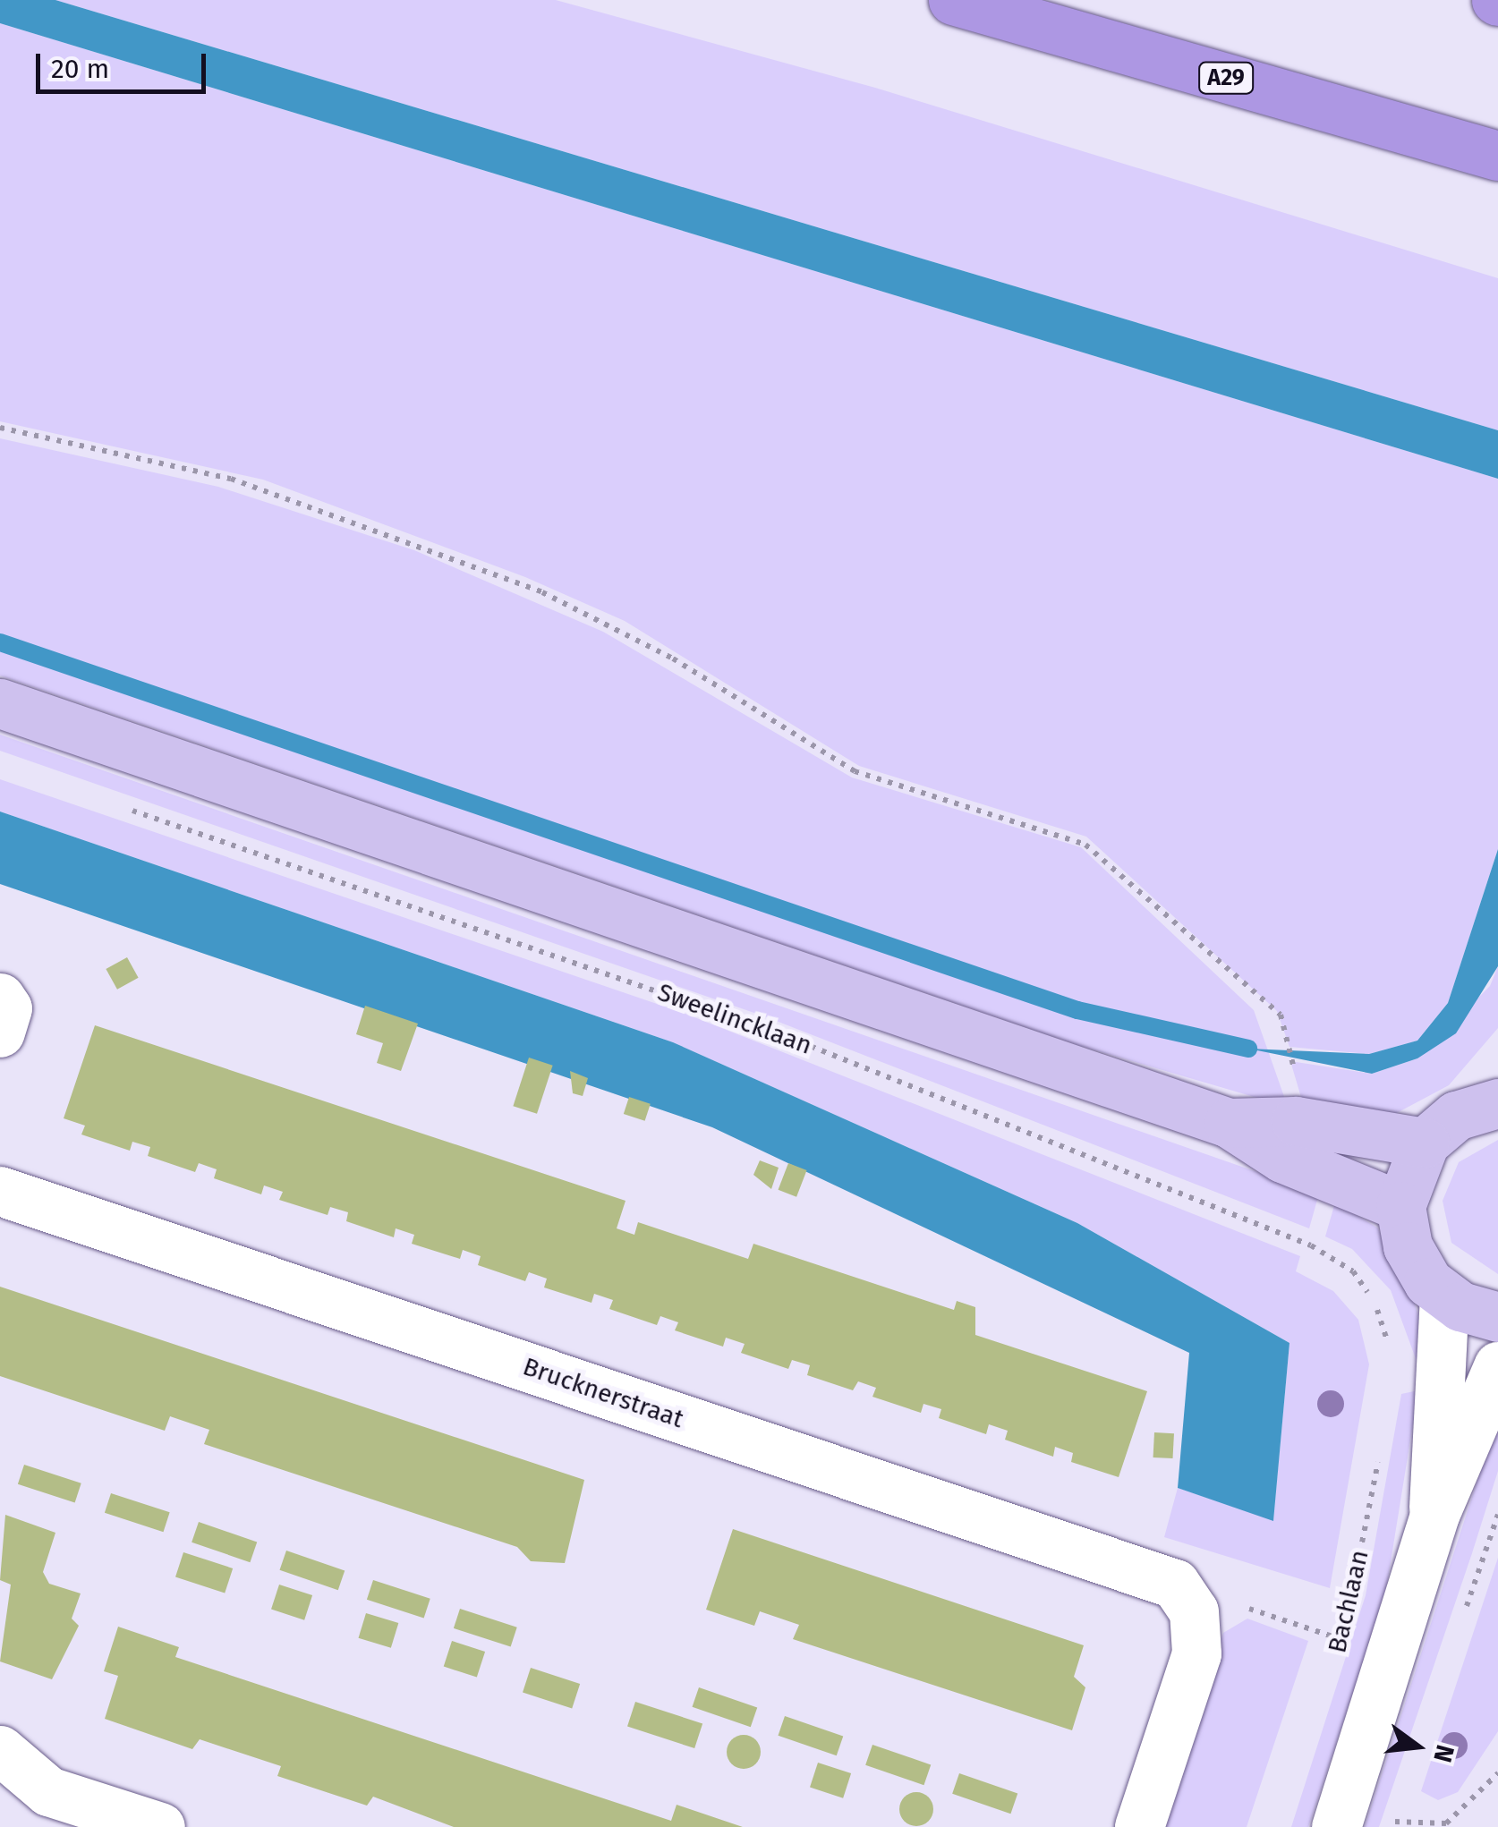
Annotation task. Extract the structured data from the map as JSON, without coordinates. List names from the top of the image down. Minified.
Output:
{"streets":{"highway":["A29"],"street":["Brucknerstraat"],"path":["Sweelincklaan","Bachlaan"]},"scale_bar":"20 m","north":"right"}
